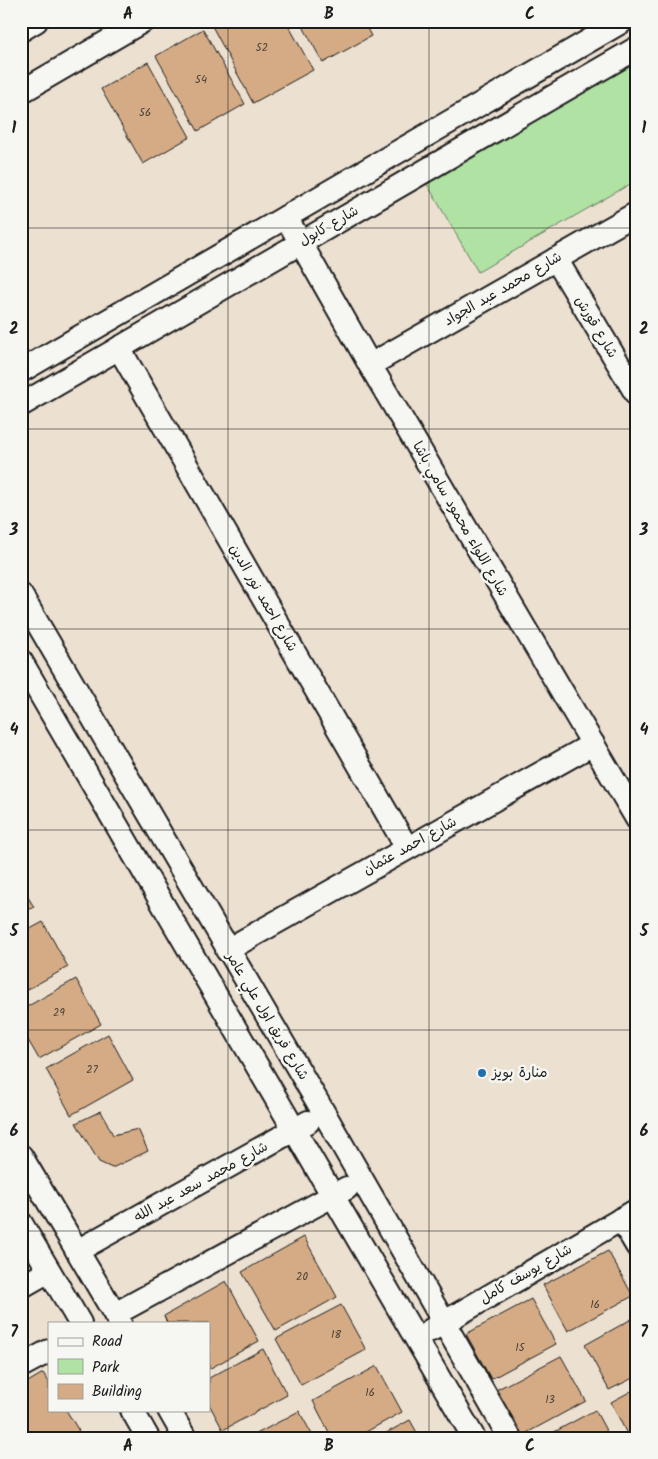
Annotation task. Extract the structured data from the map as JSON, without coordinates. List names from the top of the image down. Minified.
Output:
{"streets":{"street":["شارع كابول","شارع محمد عبد الجواد","شارع قورش","شارع اللواء محمود سامي باشا","شارع احمد نور الدين","شارع احمد عثمان","شارع فريق اول علي عامر","شارع محمد سعد عبد الله","شارع يوسف كامل"]},"crossings":[["شارع كابول","شارع اللواء محمود سامي باشا"],["شارع كابول","شارع احمد نور الدين"],["شارع محمد عبد الجواد","شارع قورش"],["شارع محمد عبد الجواد","شارع اللواء محمود سامي باشا"],["شارع اللواء محمود سامي باشا","شارع احمد عثمان"],["شارع احمد نور الدين","شارع احمد عثمان"],["شارع احمد عثمان","شارع فريق اول علي عامر"],["شارع فريق اول علي عامر","شارع محمد سعد عبد الله"],["شارع فريق اول علي عامر","شارع يوسف كامل"]],"places":["منارة بويز"],"house_numbers":["52","54","56","29","27","20","16","18","15","16","13"],"legend":["Road","Park","Building"],"grid":{"columns":["A","B","C"],"rows":["1","2","3","4","5","6","7"]}}
